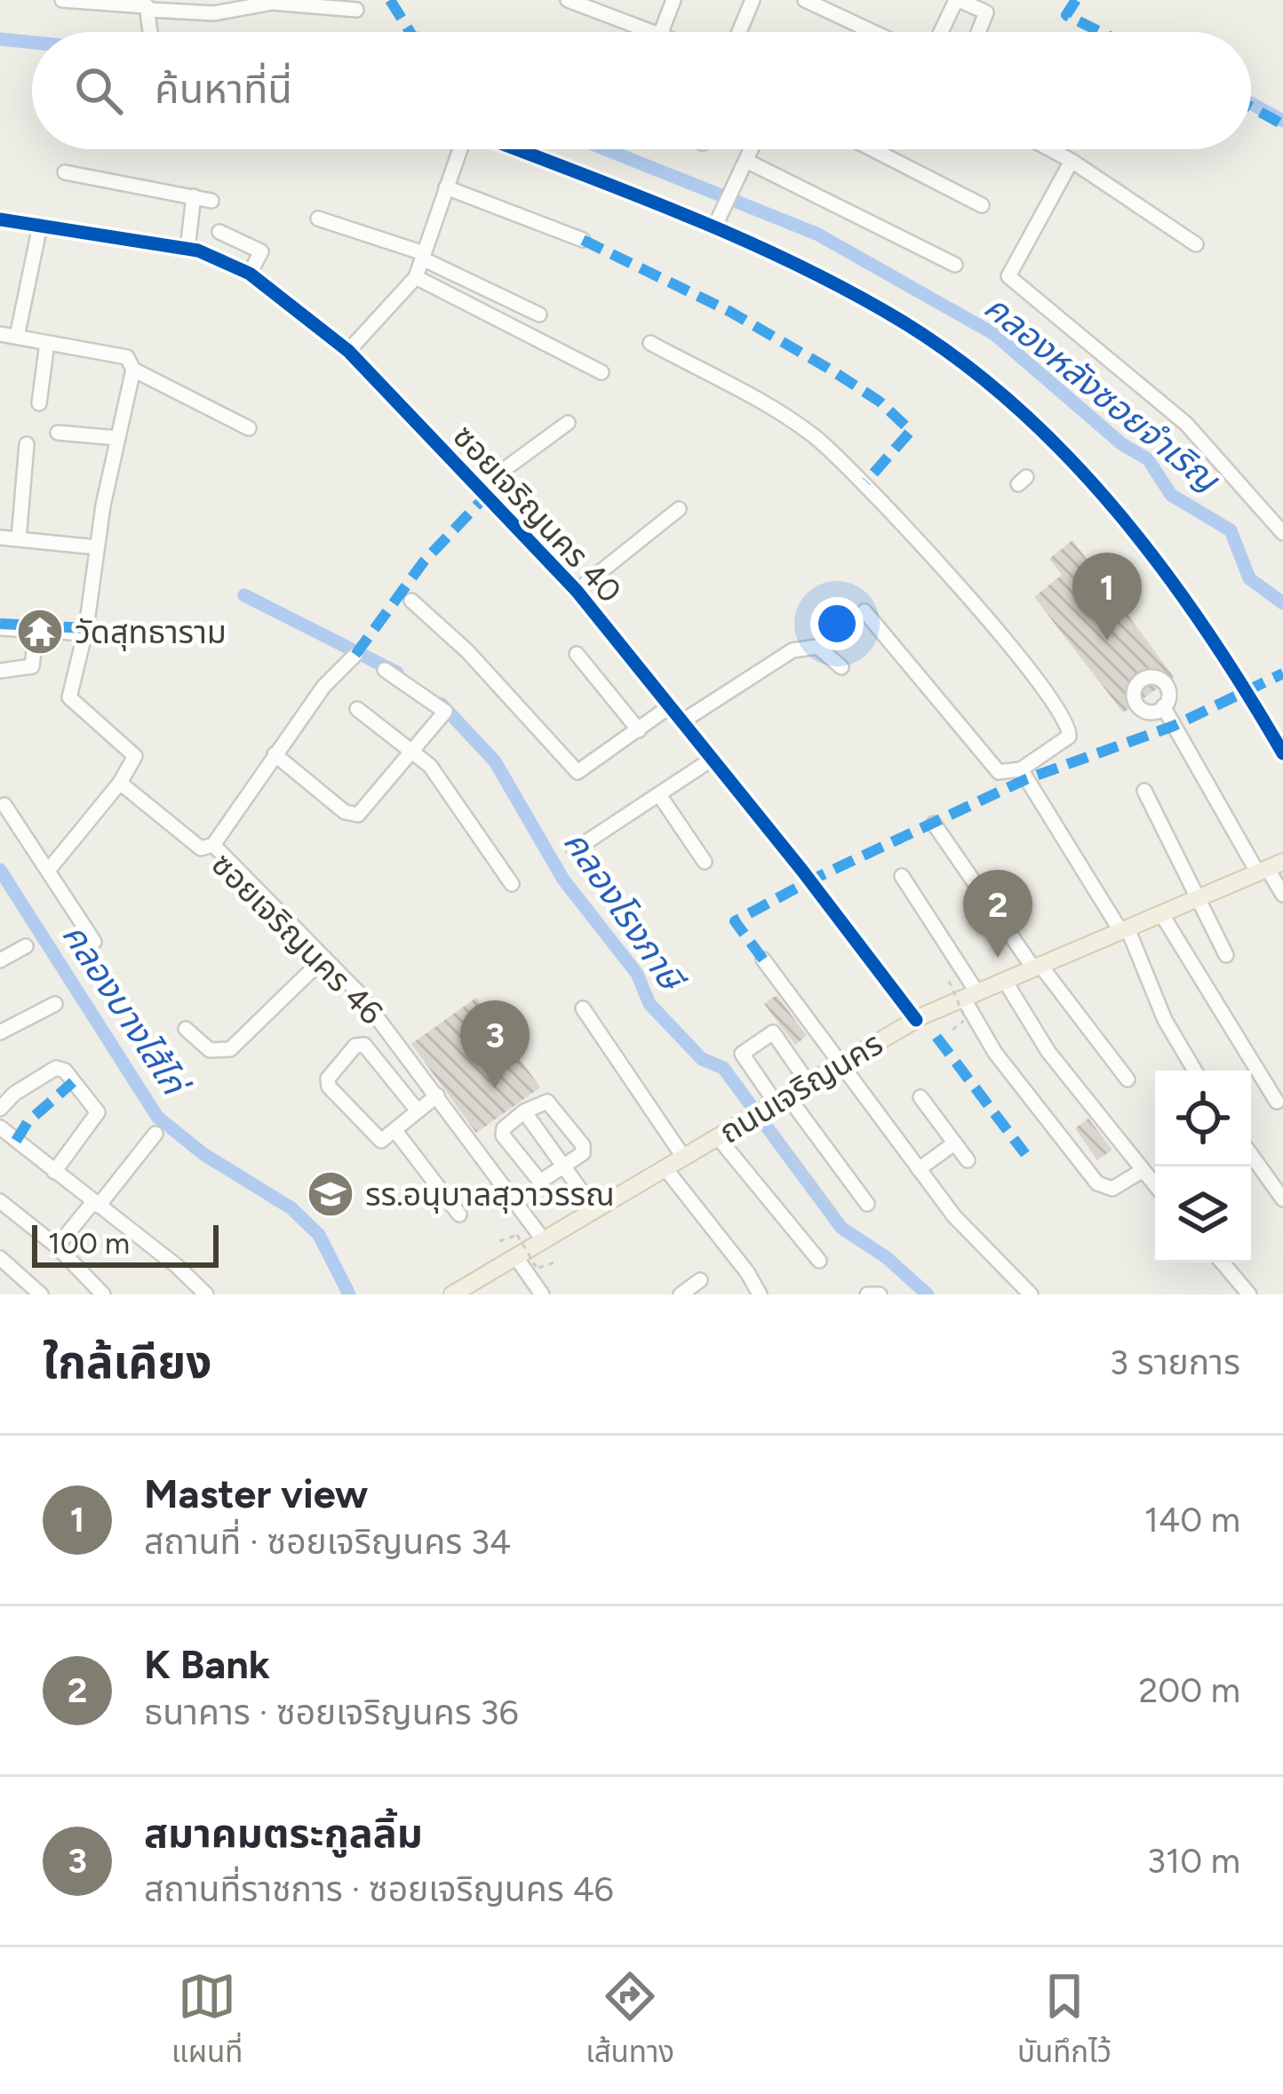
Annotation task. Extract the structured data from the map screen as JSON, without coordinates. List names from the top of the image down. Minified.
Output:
{"streets":{"main road":["ถนนเจริญนคร"],"street":["ซอยเจริญนคร 40","ซอยเจริญนคร 46"]},"crossings":[["ซอยเจริญนคร 40","ถนนเจริญนคร"],["ซอยเจริญนคร 46","ถนนเจริญนคร"]],"water":["คลองหลังซอยจำเริญ","คลองโรงภาษี","คลองบางไส้ไก่"],"places":{"temple":["วัดสุทธาราม"],"school or university":["รร.อนุบาลสุวาวรรณ"]},"scale_bar":"100 m","page":{"search":"ค้นหาที่นี่","pins":["1","2","3"],"scale":"100 m","heading":["ใกล้เคียง","3 รายการ"],"list":[{"mark":"1","name":"Master view","note":"สถานที่ · ซอยเจริญนคร 34","value":"140 m"},{"mark":"2","name":"K Bank","note":"ธนาคาร · ซอยเจริญนคร 36","value":"200 m"},{"mark":"3","name":"สมาคมตระกูลลิ้ม","note":"สถานที่ราชการ · ซอยเจริญนคร 46","value":"310 m"}],"nav":["แผนที่","เส้นทาง","บันทึกไว้"]}}
